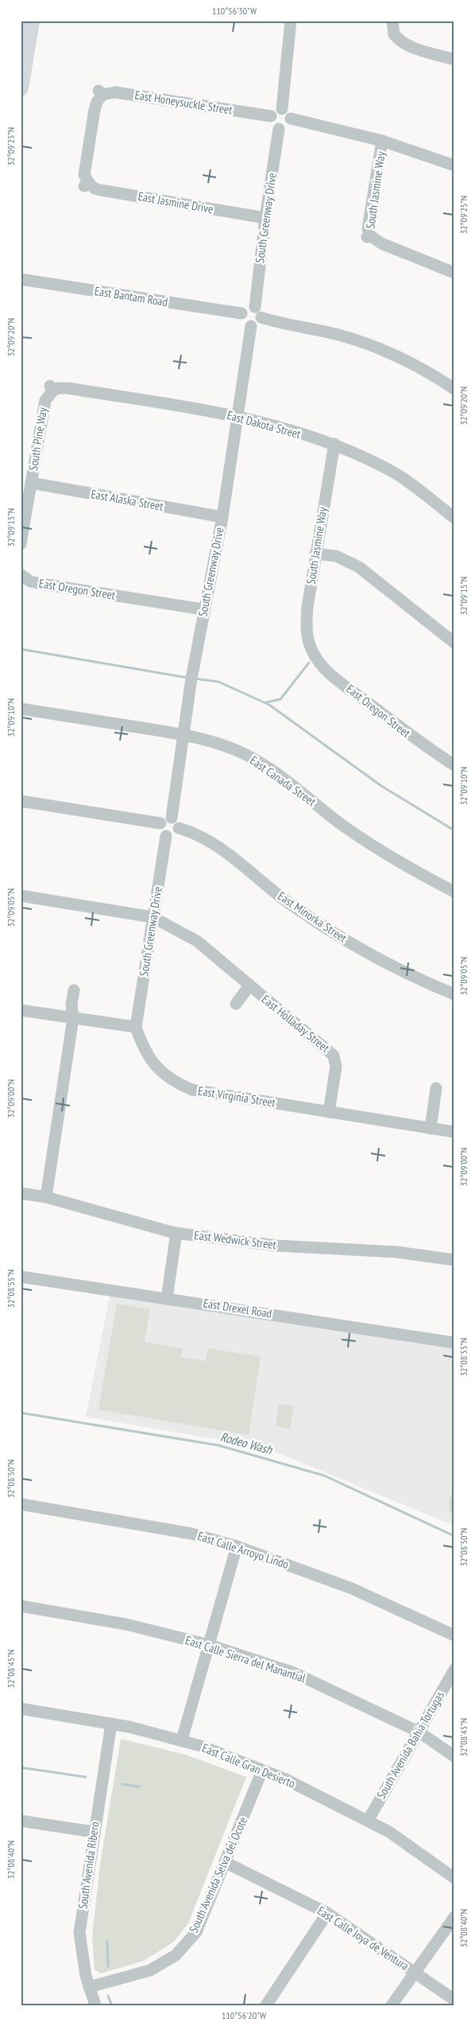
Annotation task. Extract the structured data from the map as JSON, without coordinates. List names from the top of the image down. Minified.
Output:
{"streets":{"street":["East Honeysuckle Street","South Jasmine Way","East Jasmine Drive","South Greenway Drive","East Bantam Road","East Dakota Street","South Pine Way","East Alaska Street","East Oregon Street","East Canada Street","East Minorka Street","East Holladay Street","East Virginia Street","East Wedwick Street","East Drexel Road","East Calle Arroyo Lindo","East Calle Sierra del Manantial","South Avenida Bahia Tortugas","East Calle Gran Desierto","South Avenida Ribero","South Avenida Selva del Ocote","East Calle Joya de Ventura"]},"crossings":[["East Honeysuckle Street","East Jasmine Drive"],["East Honeysuckle Street","South Greenway Drive"],["South Jasmine Way","East Dakota Street"],["South Jasmine Way","East Oregon Street"],["East Jasmine Drive","South Greenway Drive"],["South Greenway Drive","East Bantam Road"],["South Greenway Drive","East Dakota Street"],["South Greenway Drive","East Alaska Street"],["South Greenway Drive","East Oregon Street"],["South Greenway Drive","East Canada Street"],["South Greenway Drive","East Minorka Street"],["South Greenway Drive","East Holladay Street"],["South Greenway Drive","East Virginia Street"],["East Dakota Street","South Pine Way"],["South Pine Way","East Alaska Street"],["East Holladay Street","East Virginia Street"],["East Calle Sierra del Manantial","South Avenida Bahia Tortugas"],["South Avenida Bahia Tortugas","East Calle Gran Desierto"],["East Calle Gran Desierto","South Avenida Ribero"],["East Calle Gran Desierto","South Avenida Selva del Ocote"],["South Avenida Ribero","South Avenida Selva del Ocote"],["South Avenida Selva del Ocote","East Calle Joya de Ventura"]],"water":["Rodeo Wash"],"coordinates":["110°56'30\"W","32°09'25\"N","32°09'20\"N","32°09'15\"N","32°09'10\"N","32°09'05\"N","32°09'00\"N","32°08'55\"N","32°08'50\"N","32°08'45\"N","32°08'40\"N","110°56'20\"W"]}
